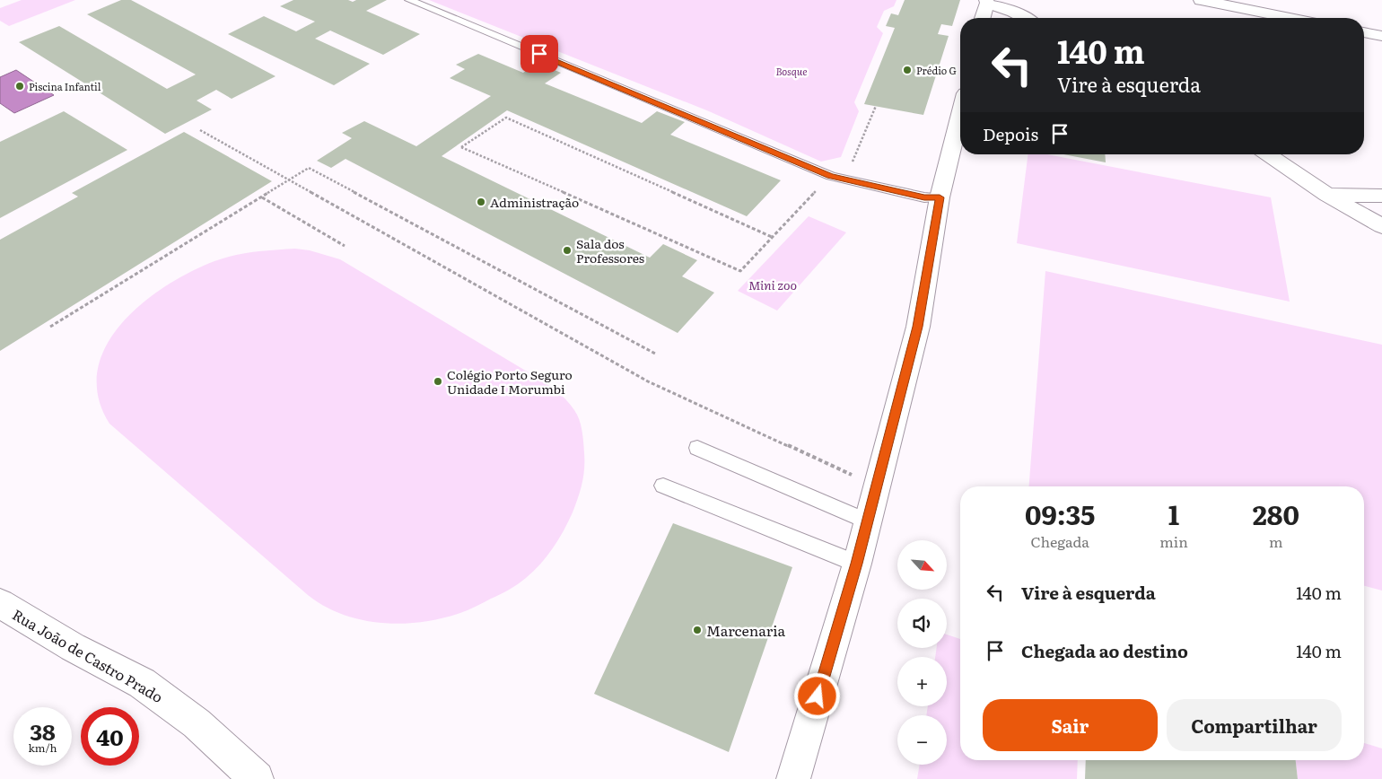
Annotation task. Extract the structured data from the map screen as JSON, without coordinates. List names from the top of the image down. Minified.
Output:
{"streets":{"street":["Rua João de Castro Prado"]},"parks":["Bosque","Mini zoo"],"places":["Prédio G","Piscina Infantil","Administração","Sala dos Professores","Colégio Porto Seguro Unidade I Morumbi","Marcenaria"],"north":"bottom right","page":{"turn":["140 m","Vire à esquerda"],"then":"Depois","eta":["09:35","Chegada","1","min","280","m"],"map_buttons":["+","−"],"list":[{"name":"Vire à esquerda","value":"140 m"},{"name":"Chegada ao destino","value":"140 m"}],"buttons":["Sair","Compartilhar"],"speed":"38 km/h","limit":"40"}}
